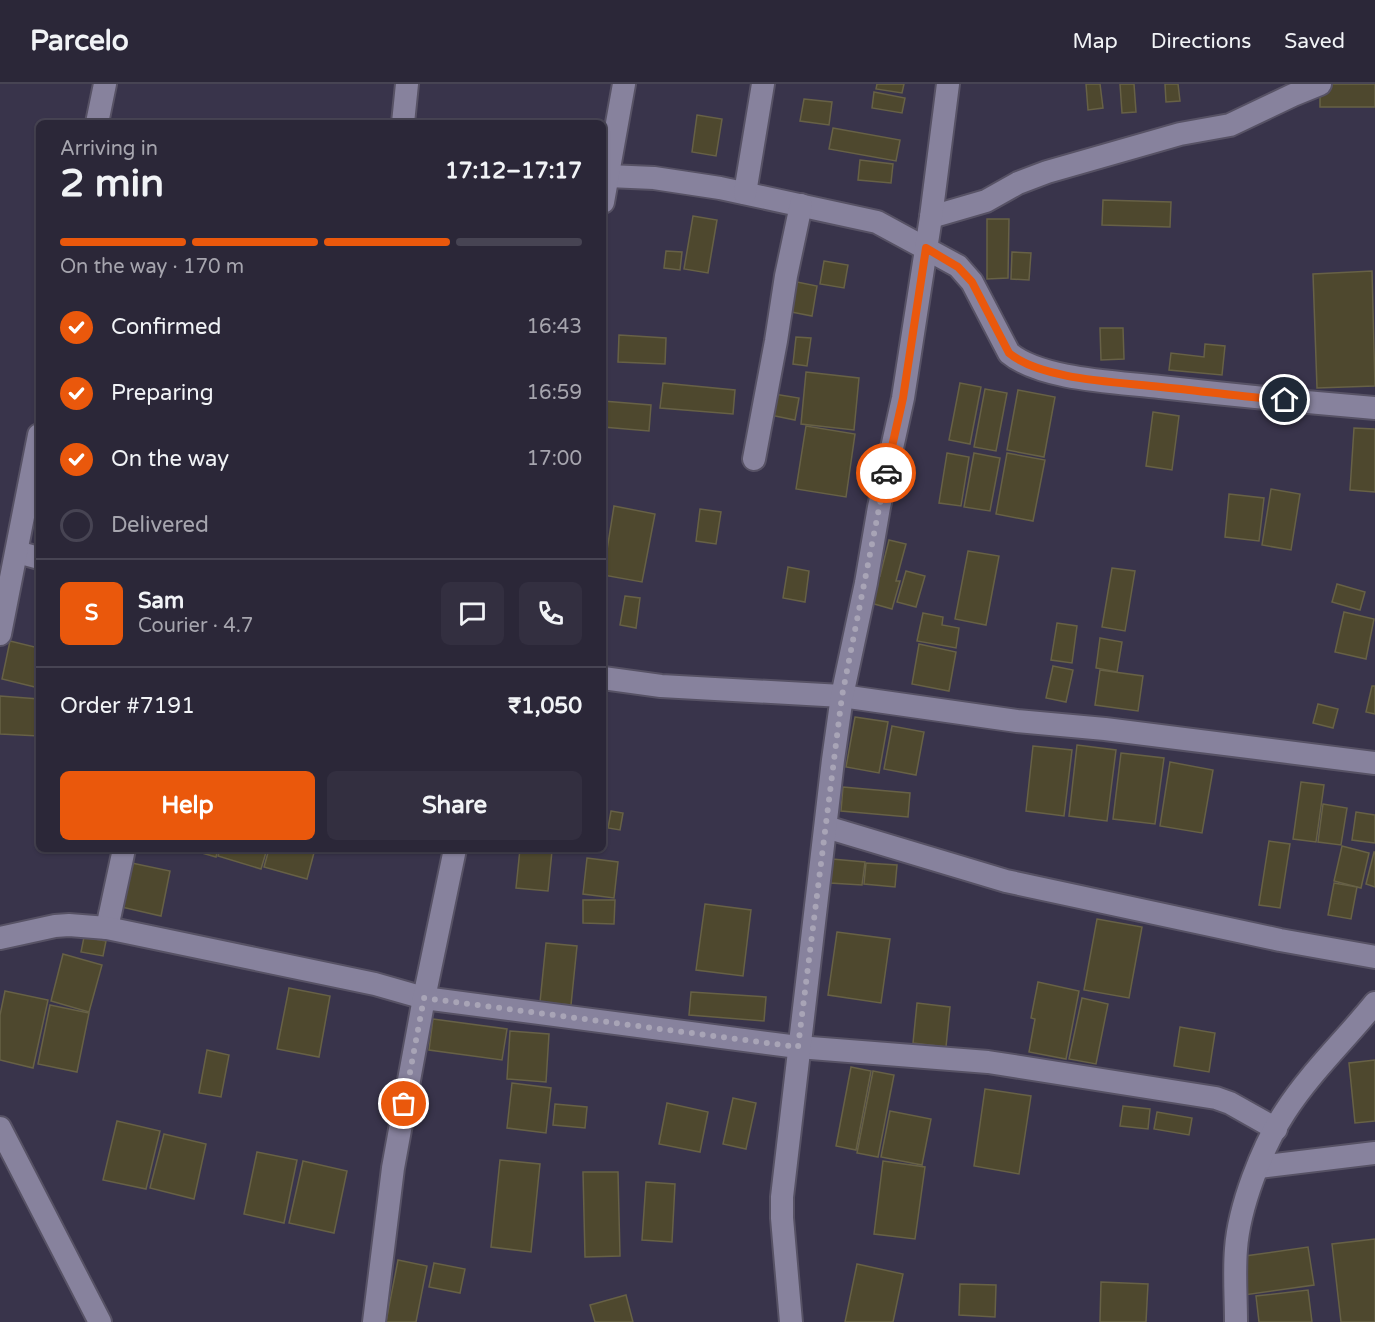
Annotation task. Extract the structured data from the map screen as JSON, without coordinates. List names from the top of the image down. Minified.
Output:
{"page":{"header":"Parcelo","nav":["Map","Directions","Saved"],"heading":["2 min","Arriving in","17:12–17:17"],"panel":["Sam","Courier · 4.7","Order #7191","₹1,050"],"bar":"On the way · 170 m","list":[["Confirmed","16:43"],["Preparing","16:59"],["On the way","17:00"],"Delivered"],"round":"S","buttons":["Help","Share"]}}
